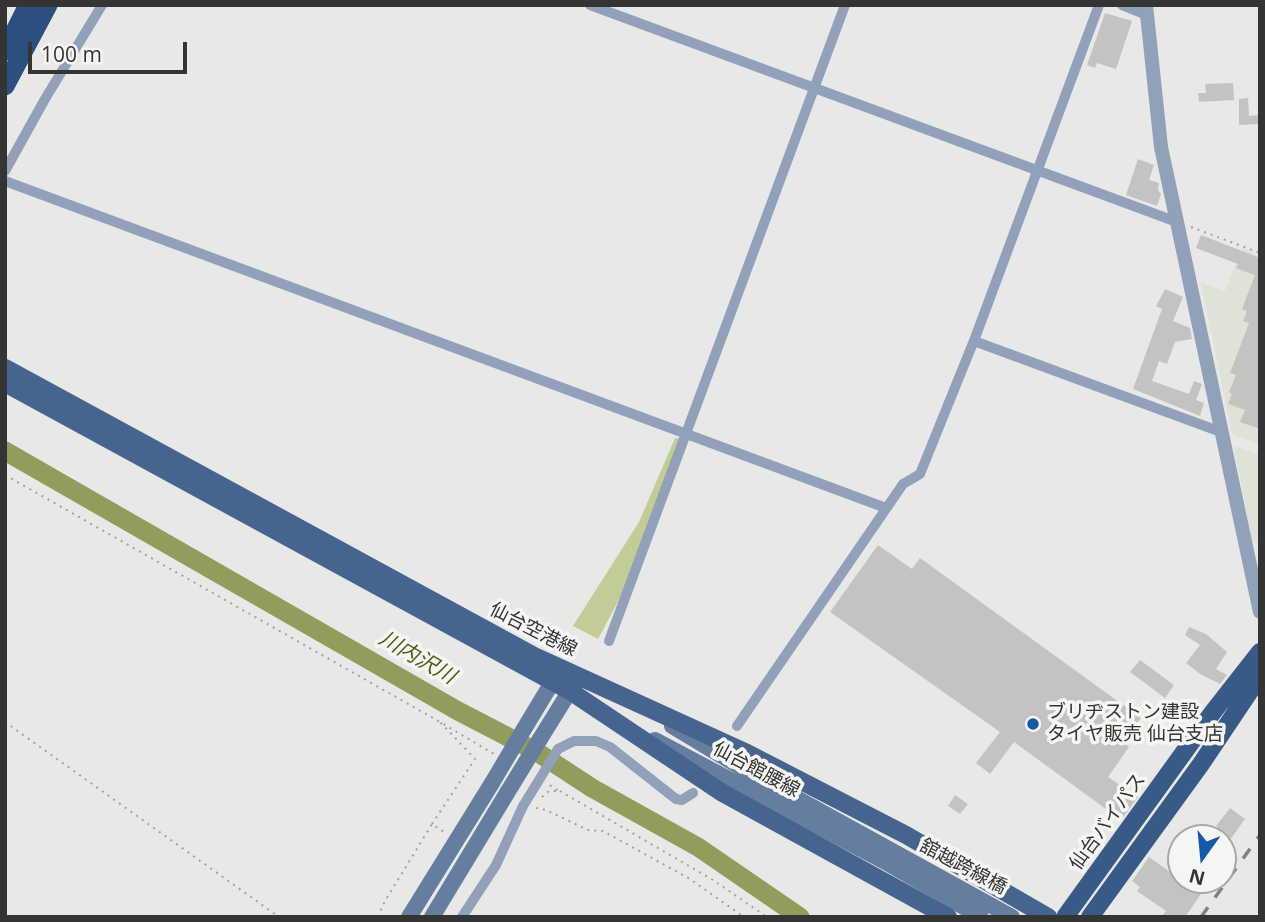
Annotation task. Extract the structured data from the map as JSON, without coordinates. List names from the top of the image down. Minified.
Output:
{"streets":{"highway":["仙台バイパス"],"main road":["仙台空港線","仙台館腰線","舘越跨線橋"]},"crossings":[["仙台空港線","仙台館腰線"],["仙台館腰線","舘越跨線橋"]],"water":["川内沢川"],"places":["ブリヂストン建設 タイヤ販売 仙台支店"],"scale_bar":"100 m","north":"bottom"}
